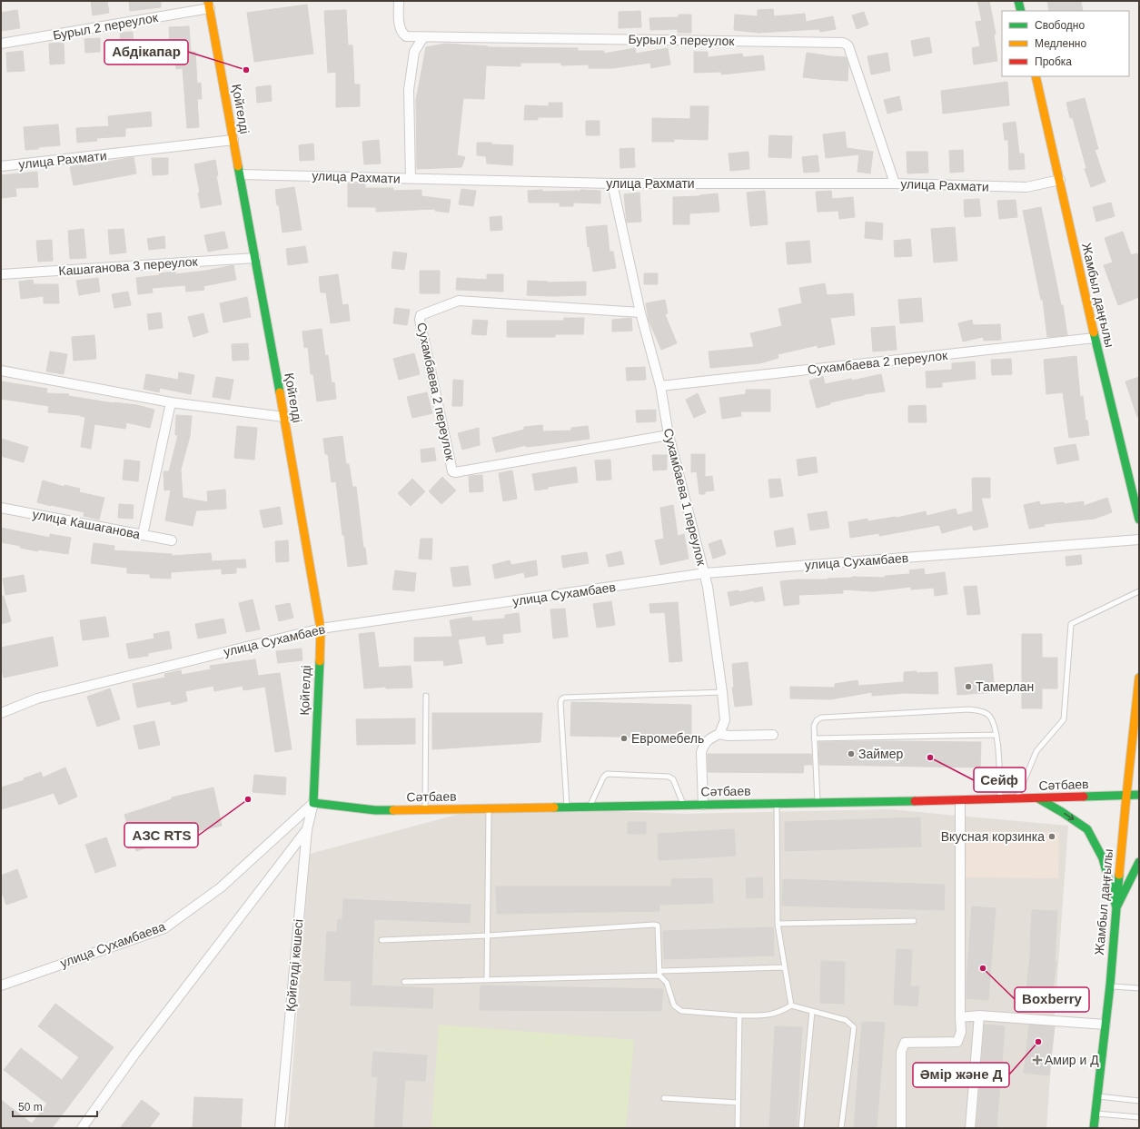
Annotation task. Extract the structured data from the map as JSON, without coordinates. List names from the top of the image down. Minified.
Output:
{"streets":{"street":["Бурыл 2 переулок","Бурыл 3 переулок","Қойгелді","улица Рахмати","Кашаганова 3 переулок","Жамбыл даңғылы","Сухамбаева 2 переулок","Сухамбаева 1 переулок","улица Кашаганова","улица Сухамбаев","Сәтбаев","улица Сухамбаева","Қойгелді көшесі"]},"crossings":[["Бурыл 2 переулок","Қойгелді"],["Бурыл 3 переулок","улица Рахмати"],["Қойгелді","улица Рахмати"],["Қойгелді","Кашаганова 3 переулок"],["Қойгелді","улица Сухамбаев"],["Қойгелді","Сәтбаев"],["Қойгелді","улица Сухамбаева"],["Қойгелді","Қойгелді көшесі"],["улица Рахмати","Жамбыл даңғылы"],["улица Рахмати","Сухамбаева 1 переулок"],["Жамбыл даңғылы","Сухамбаева 2 переулок"],["Жамбыл даңғылы","Сәтбаев"],["Сухамбаева 2 переулок","Сухамбаева 1 переулок"],["Сухамбаева 1 переулок","улица Сухамбаев"],["Сәтбаев","улица Сухамбаева"],["Сәтбаев","Қойгелді көшесі"],["улица Сухамбаева","Қойгелді көшесі"]],"places":{"other":["Абдiкапар","Тамерлан","Евромебель","Займер","Сейф","АЗС RTS","Вкусная корзинка","Boxberry","Әмір және Д"],"health":["Амир и Д"]},"legend":["Свободно","Медленно","Пробка"],"scale_bar":"50 m"}
